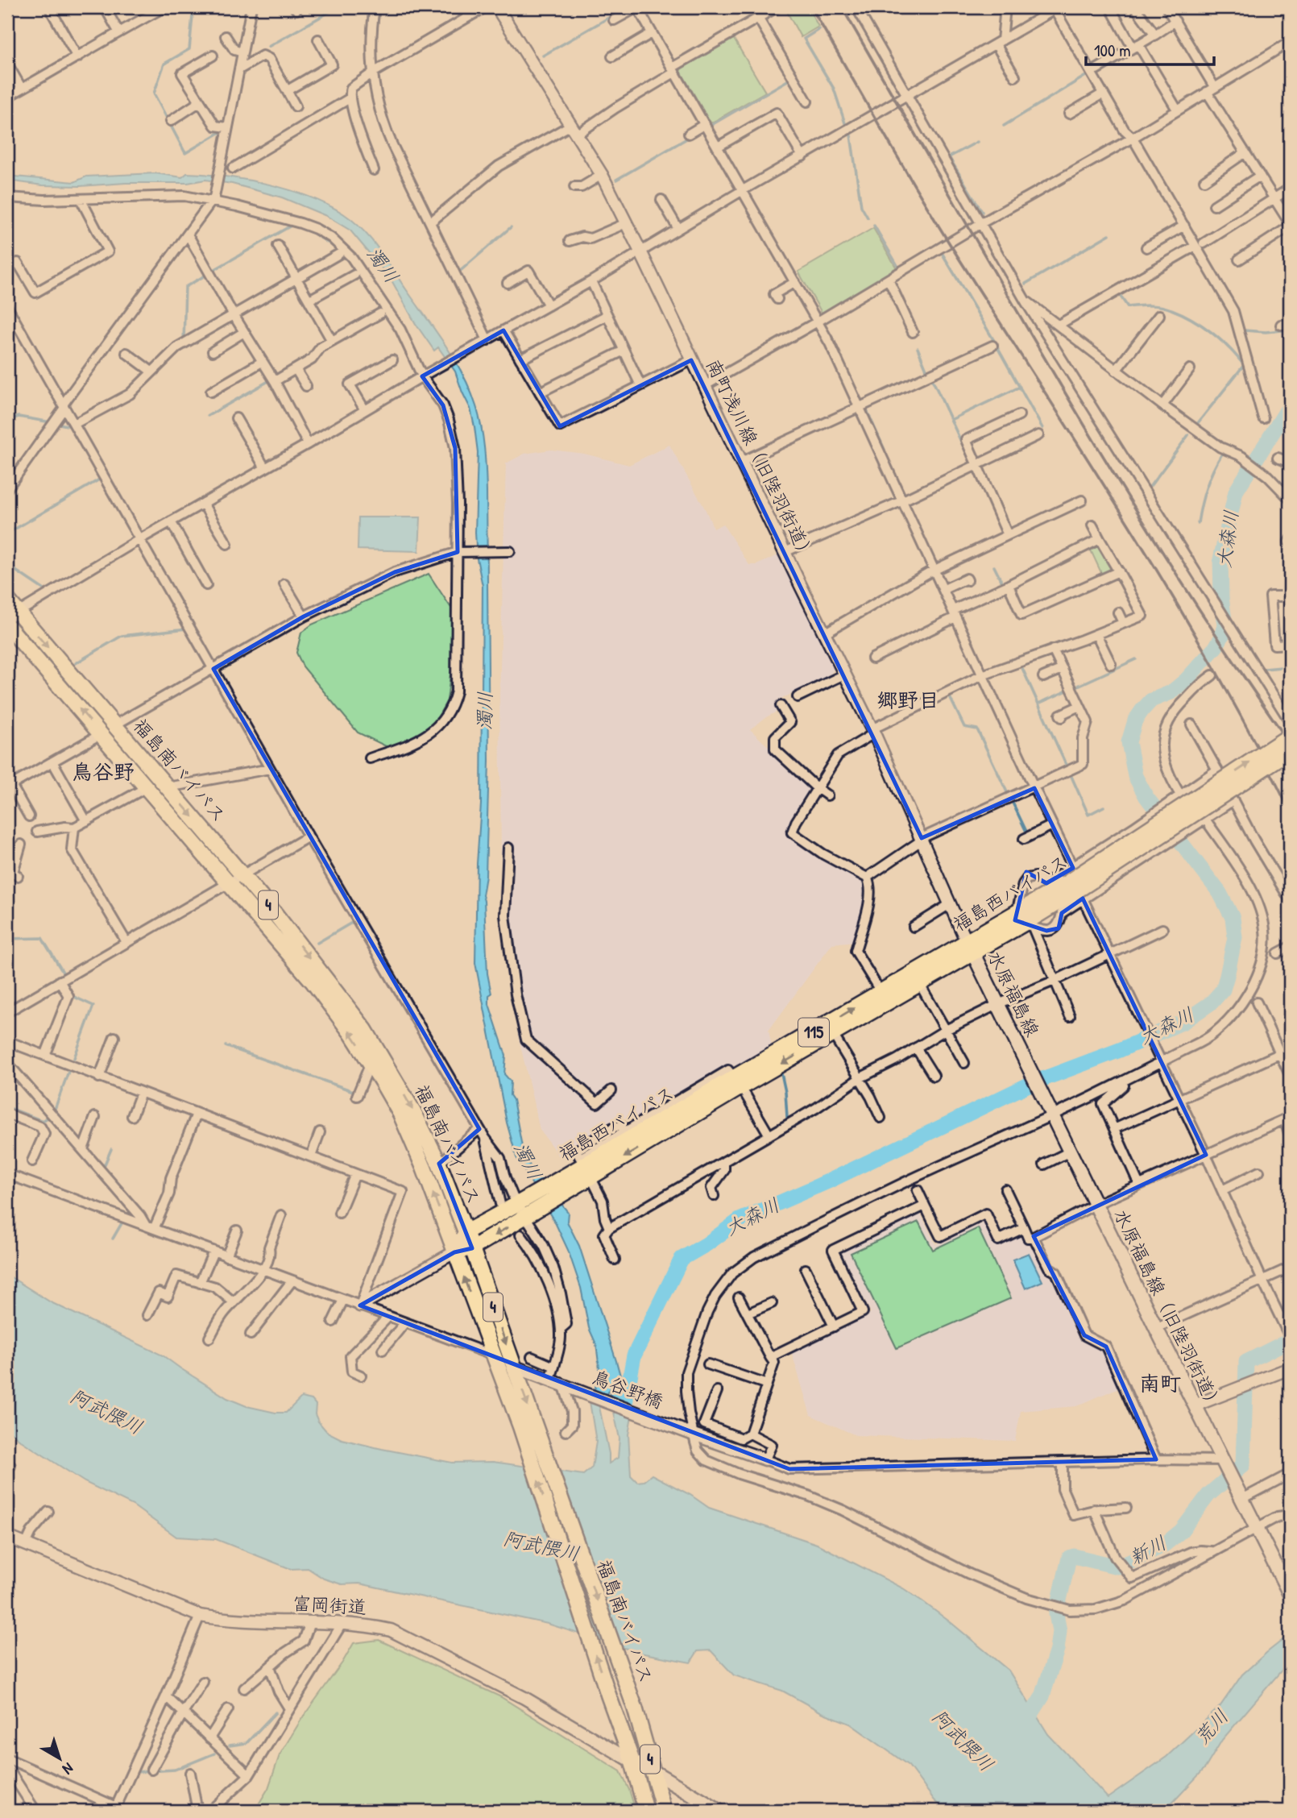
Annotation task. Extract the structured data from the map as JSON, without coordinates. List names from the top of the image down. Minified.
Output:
{"streets":{"highway":["福島南バイパス","福島西バイパス","4","115"],"main road":["水原福島線","水原福島線（旧陸羽街道）"],"street":["南町浅川線（旧陸羽街道）","鳥谷野橋","富岡街道"]},"crossings":[["南町浅川線（旧陸羽街道）","福島西バイパス"],["南町浅川線（旧陸羽街道）","水原福島線"],["福島南バイパス","福島西バイパス"],["福島南バイパス","鳥谷野橋"],["福島南バイパス","富岡街道"],["福島西バイパス","水原福島線"],["水原福島線","水原福島線（旧陸羽街道）"]],"districts":["郷野目","鳥谷野","南町"],"water":["濁川","大森川","阿武隈川","新川","荒川"],"scale_bar":"100 m","north":"bottom right"}
